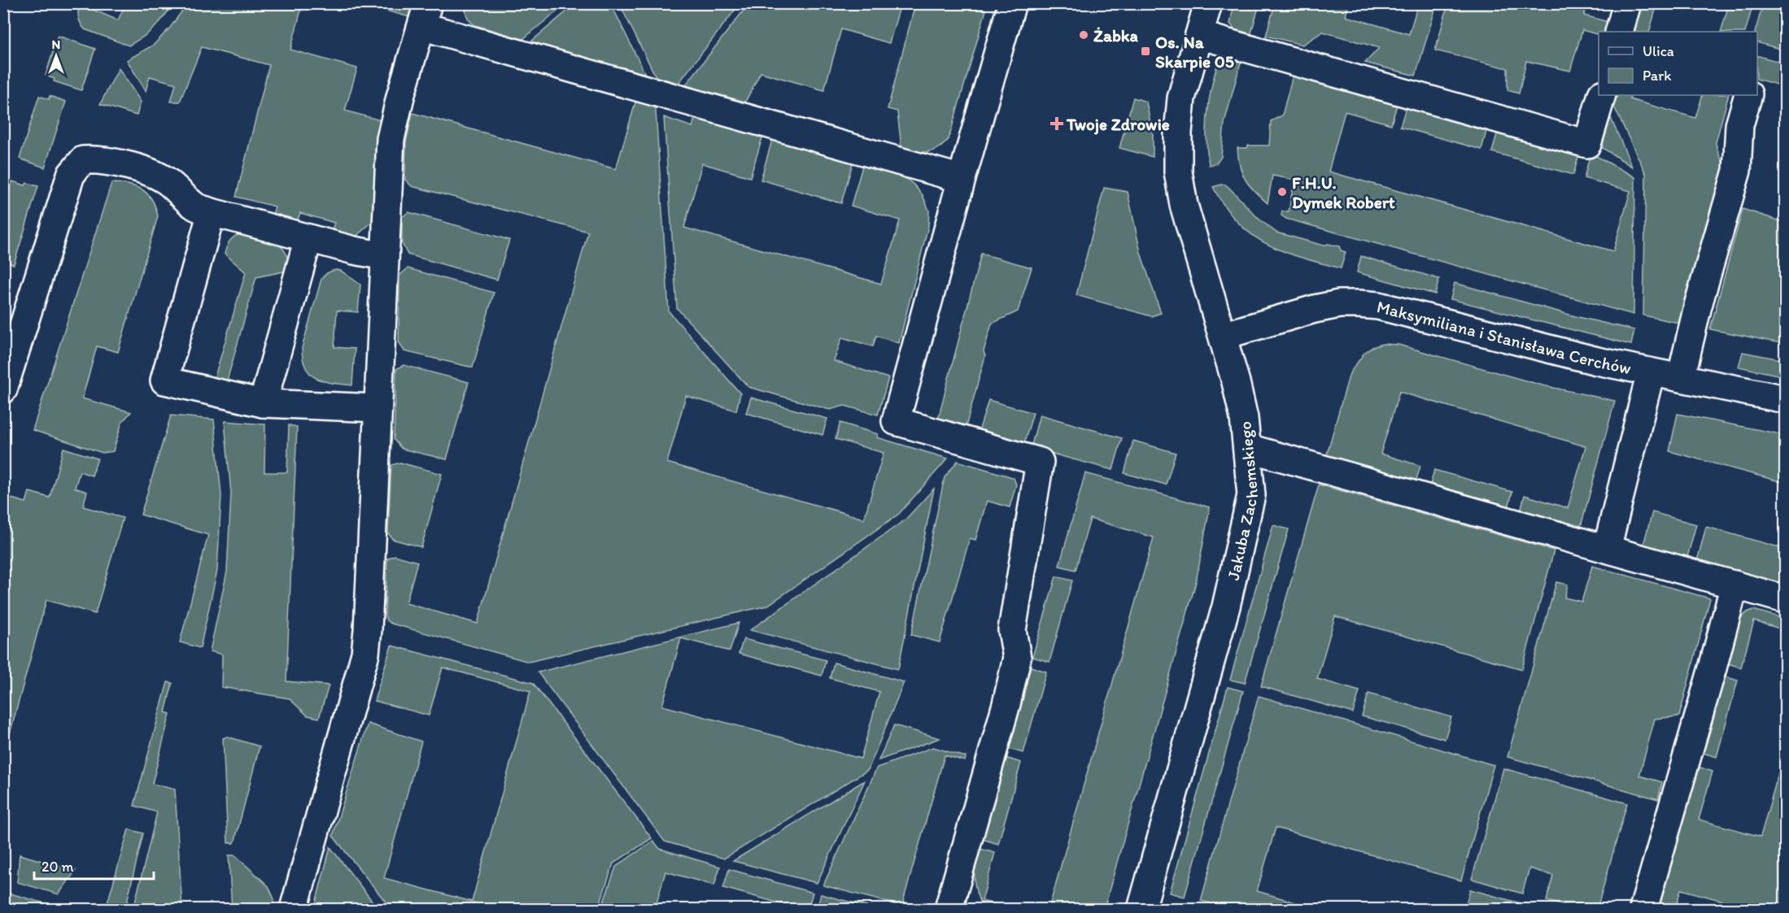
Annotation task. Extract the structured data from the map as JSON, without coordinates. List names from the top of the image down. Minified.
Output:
{"streets":{"street":["Maksymiliana i Stanisława Cerchów","Jakuba Zachemskiego"]},"crossings":[["Maksymiliana i Stanisława Cerchów","Jakuba Zachemskiego"]],"places":{"other":["Żabka","F.H.U. Dymek Robert"],"transit":["Os. Na Skarpie 05"],"health":["Twoje Zdrowie"]},"legend":["Ulica","Park"],"scale_bar":"20 m","north":"top"}
